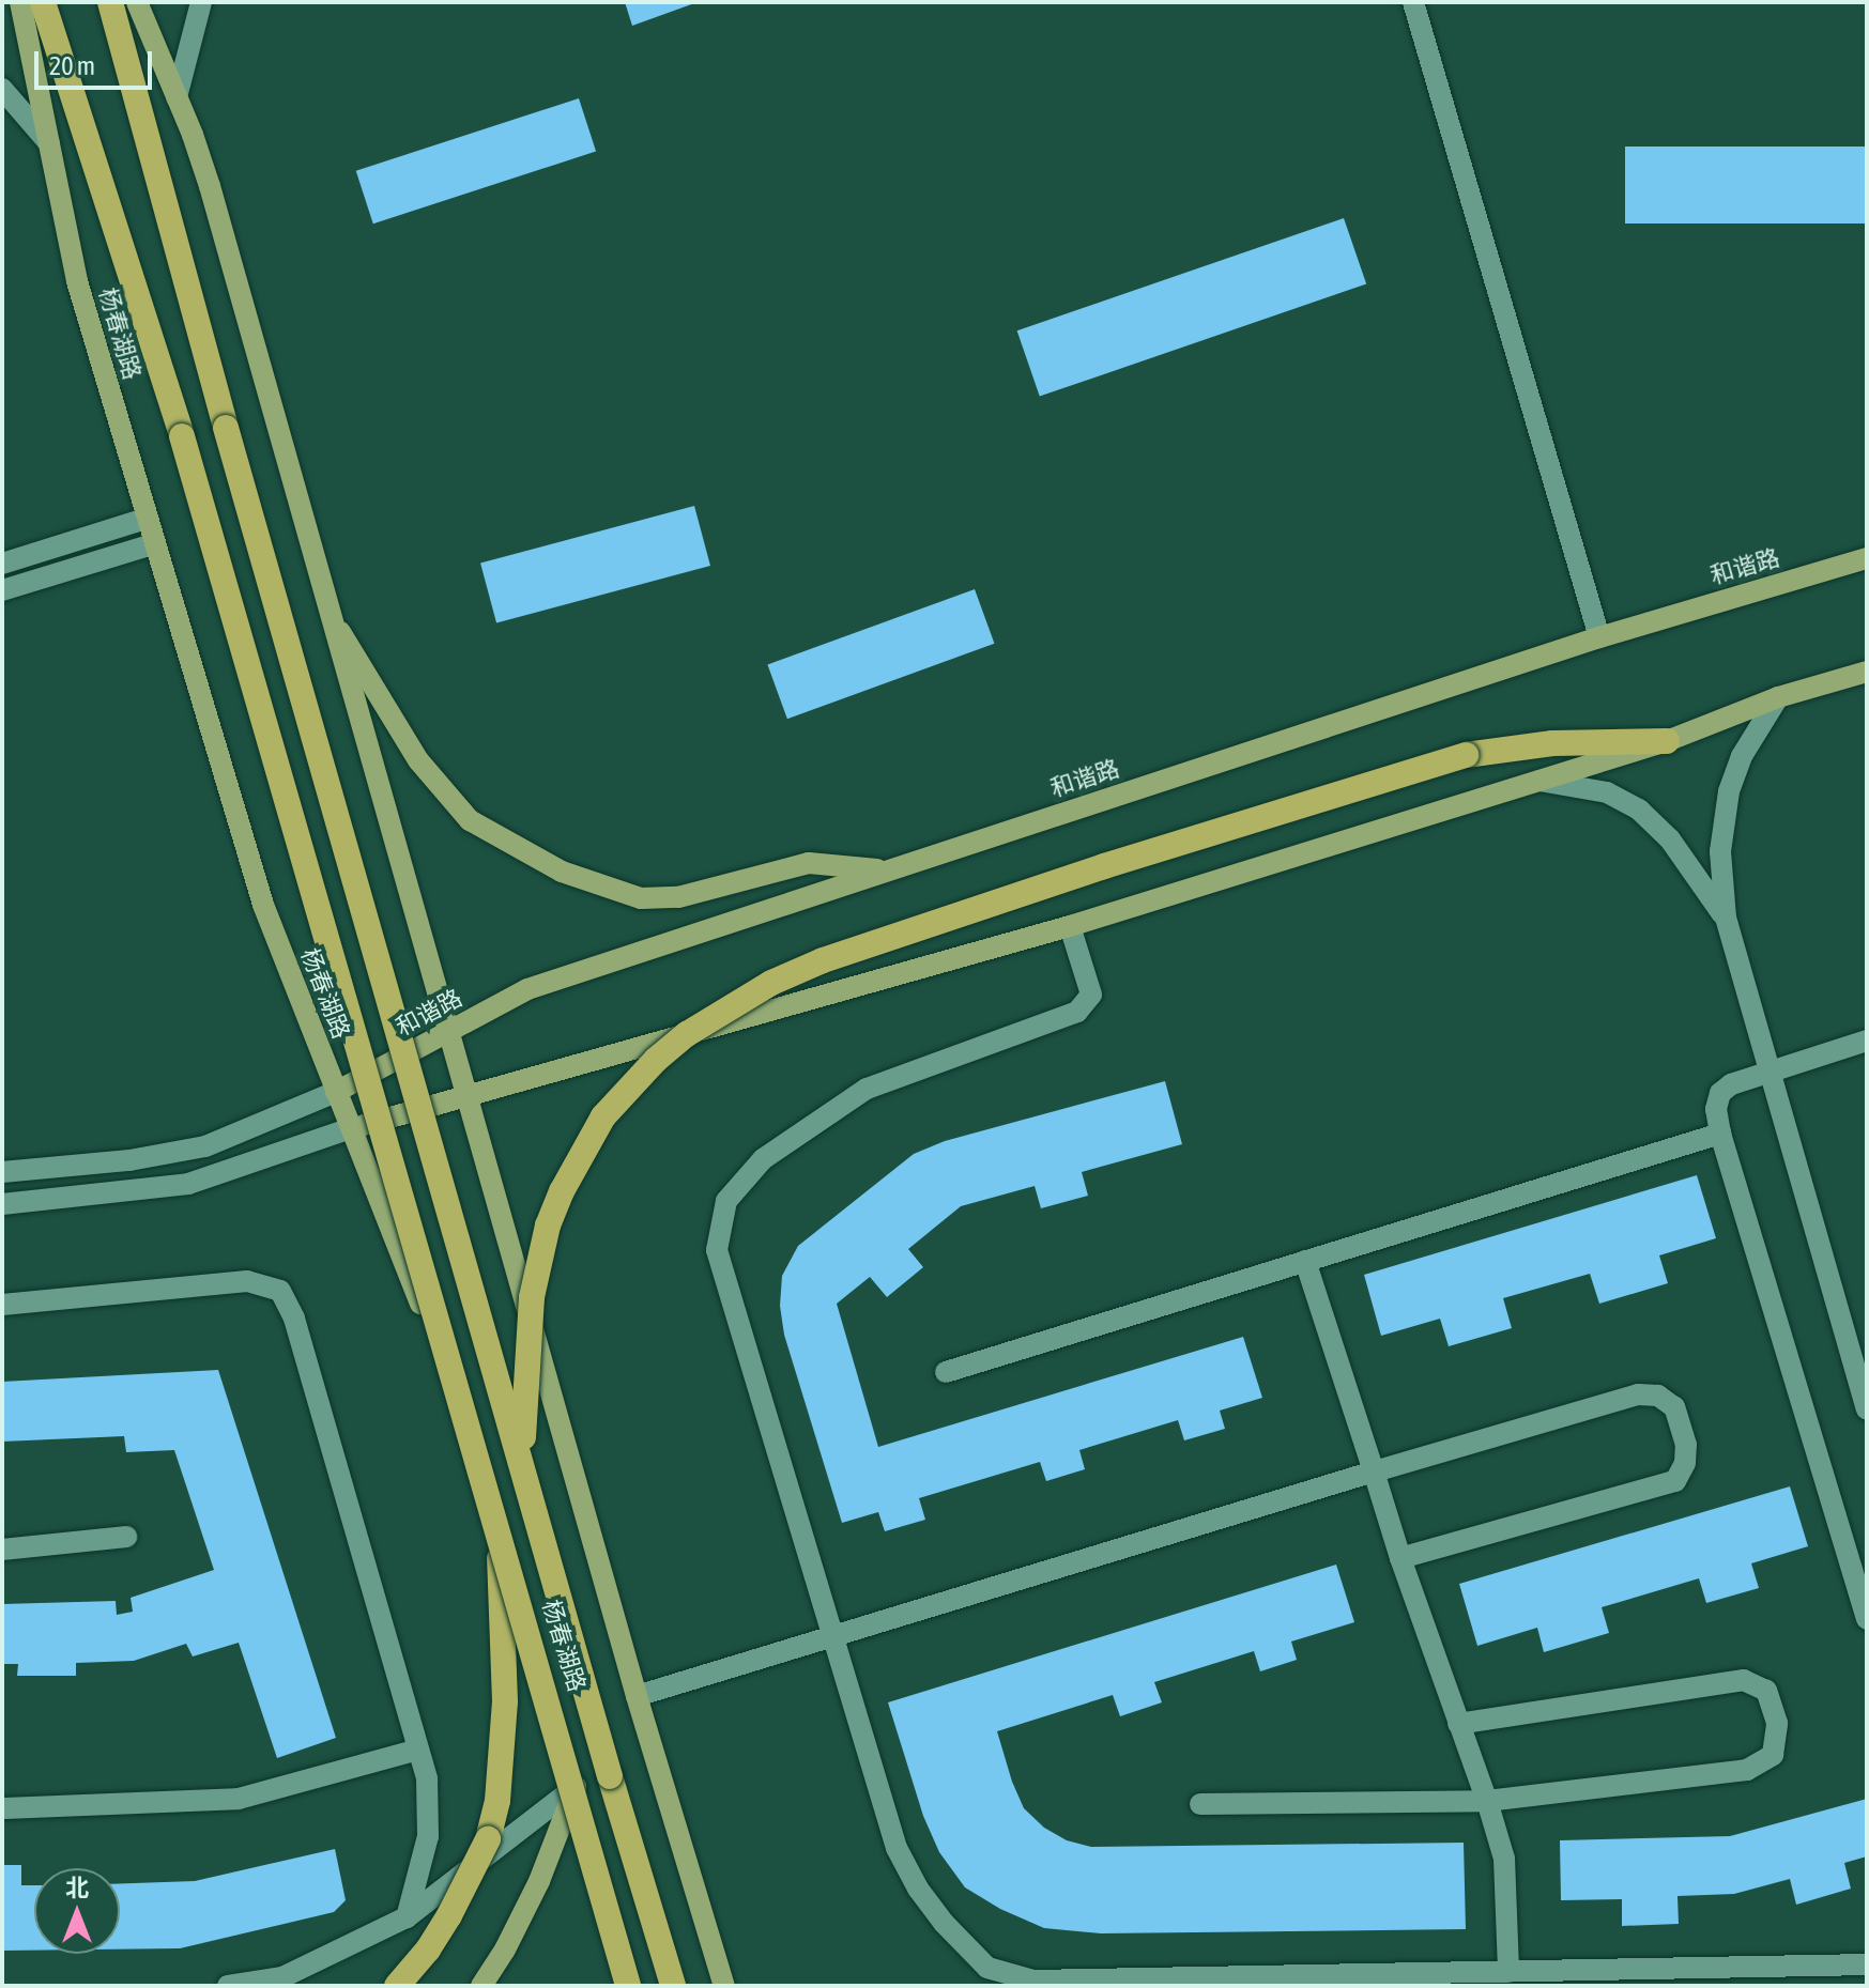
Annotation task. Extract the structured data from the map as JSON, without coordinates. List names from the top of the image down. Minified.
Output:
{"streets":{"main road":["杨春湖路","和谐路"]},"crossings":[["杨春湖路","和谐路"]],"scale_bar":"20 m","north":"top"}
